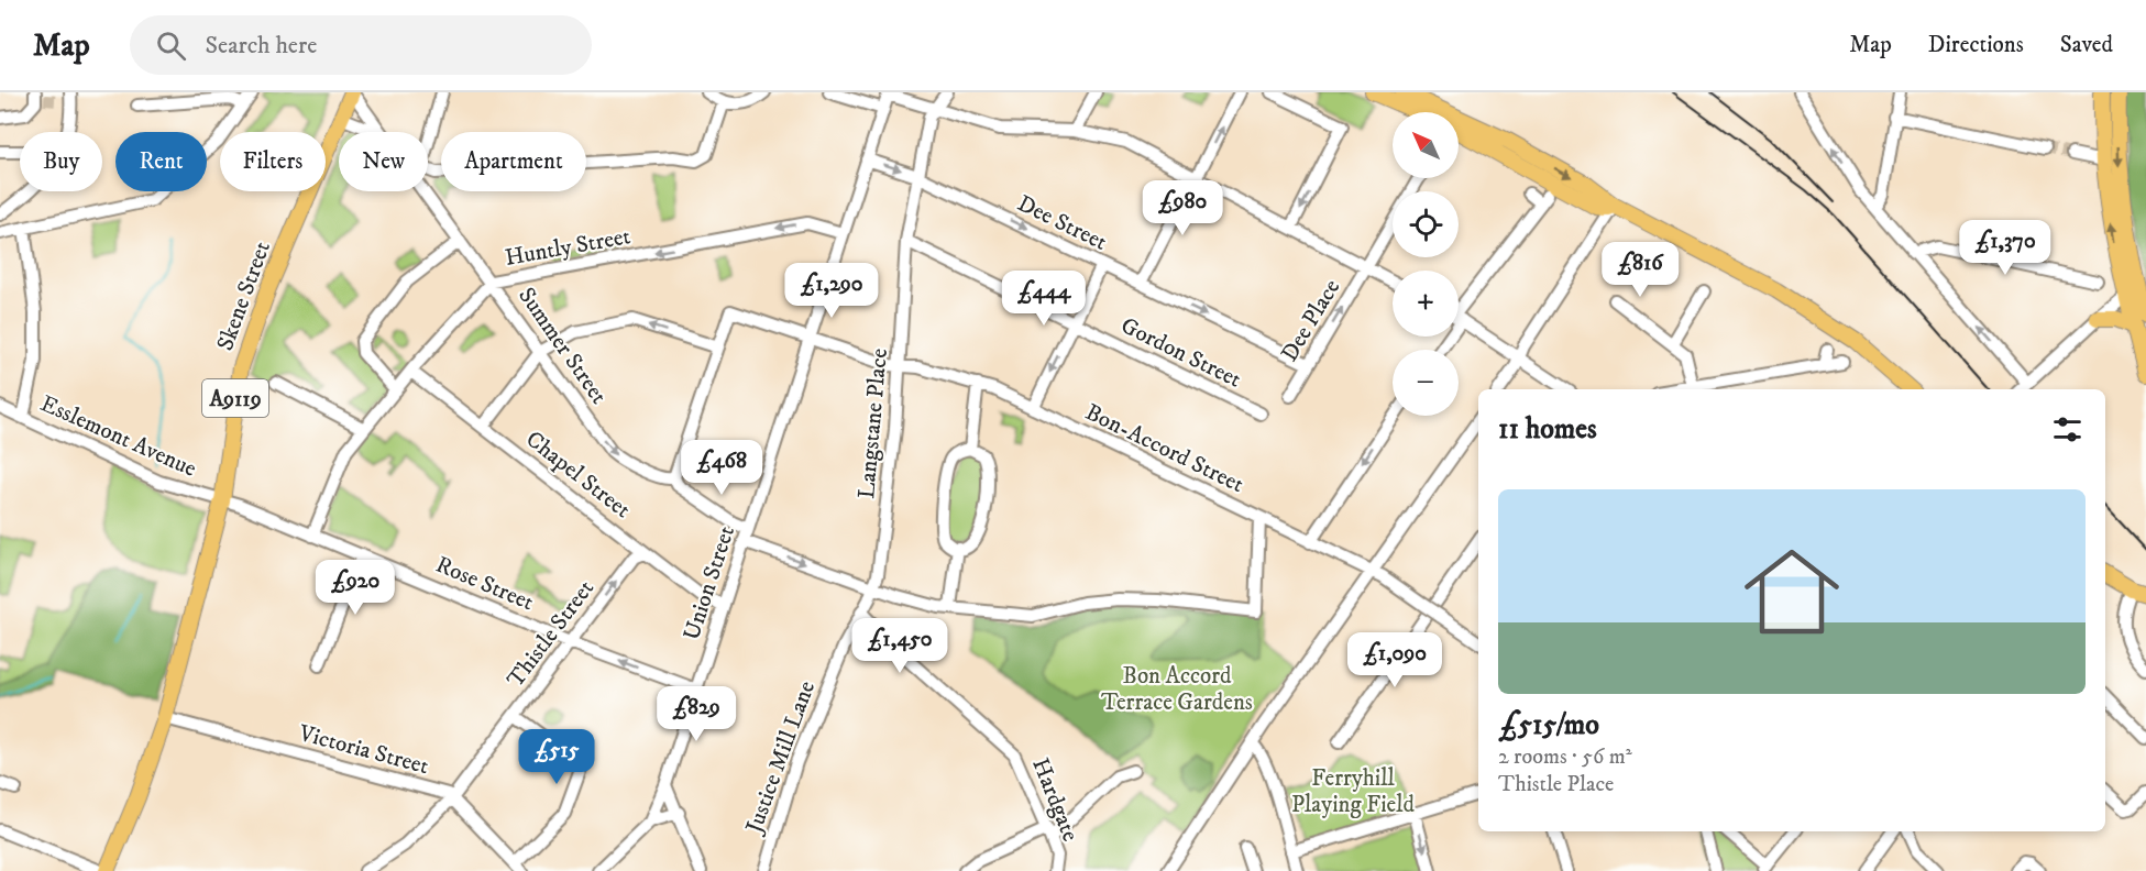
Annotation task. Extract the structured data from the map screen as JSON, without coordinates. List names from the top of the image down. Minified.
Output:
{"streets":{"main road":["Skene Street","A9119"],"street":["Dee Street","Huntly Street","Dee Place","Summer Street","Gordon Street","Langstane Place","Esslemont Avenue","Bon-Accord Street","Chapel Street","Rose Street","Union Street","Thistle Street","Victoria Street","Justice Mill Lane","Hardgate"]},"crossings":[["Dee Street","Dee Place"],["Dee Street","Langstane Place"],["Dee Street","Union Street"],["Huntly Street","Summer Street"],["Huntly Street","Chapel Street"],["Huntly Street","Rose Street"],["Huntly Street","Union Street"],["Skene Street","Summer Street"],["Skene Street","A9119"],["Skene Street","Esslemont Avenue"],["Skene Street","Rose Street"],["Skene Street","Victoria Street"],["Summer Street","Langstane Place"],["Summer Street","Bon-Accord Street"],["Summer Street","Union Street"],["Summer Street","Justice Mill Lane"],["Gordon Street","Langstane Place"],["A9119","Victoria Street"],["Langstane Place","Bon-Accord Street"],["Langstane Place","Justice Mill Lane"],["Esslemont Avenue","Rose Street"],["Bon-Accord Street","Union Street"],["Chapel Street","Union Street"],["Chapel Street","Thistle Street"],["Rose Street","Union Street"],["Rose Street","Thistle Street"],["Thistle Street","Victoria Street"],["Justice Mill Lane","Hardgate"]],"one_way":["Dee Place"],"parks":["Bon Accord Terrace Gardens","Ferryhill Playing Field"],"north":"top left","page":{"header":"Map","search":"Search here","nav":["Map","Directions","Saved"],"map_buttons":["+","−"],"chip":["Buy","Rent","Filters","New","Apartment"],"price":["£980","£1,370","£816","£1,290","£444","£468","£920","£1,450","£1,090","£829","£515"],"heading":"11 homes","list":[{"name":"£515/mo","note":"2 rooms · 56 m² · Thistle Place"}]}}
